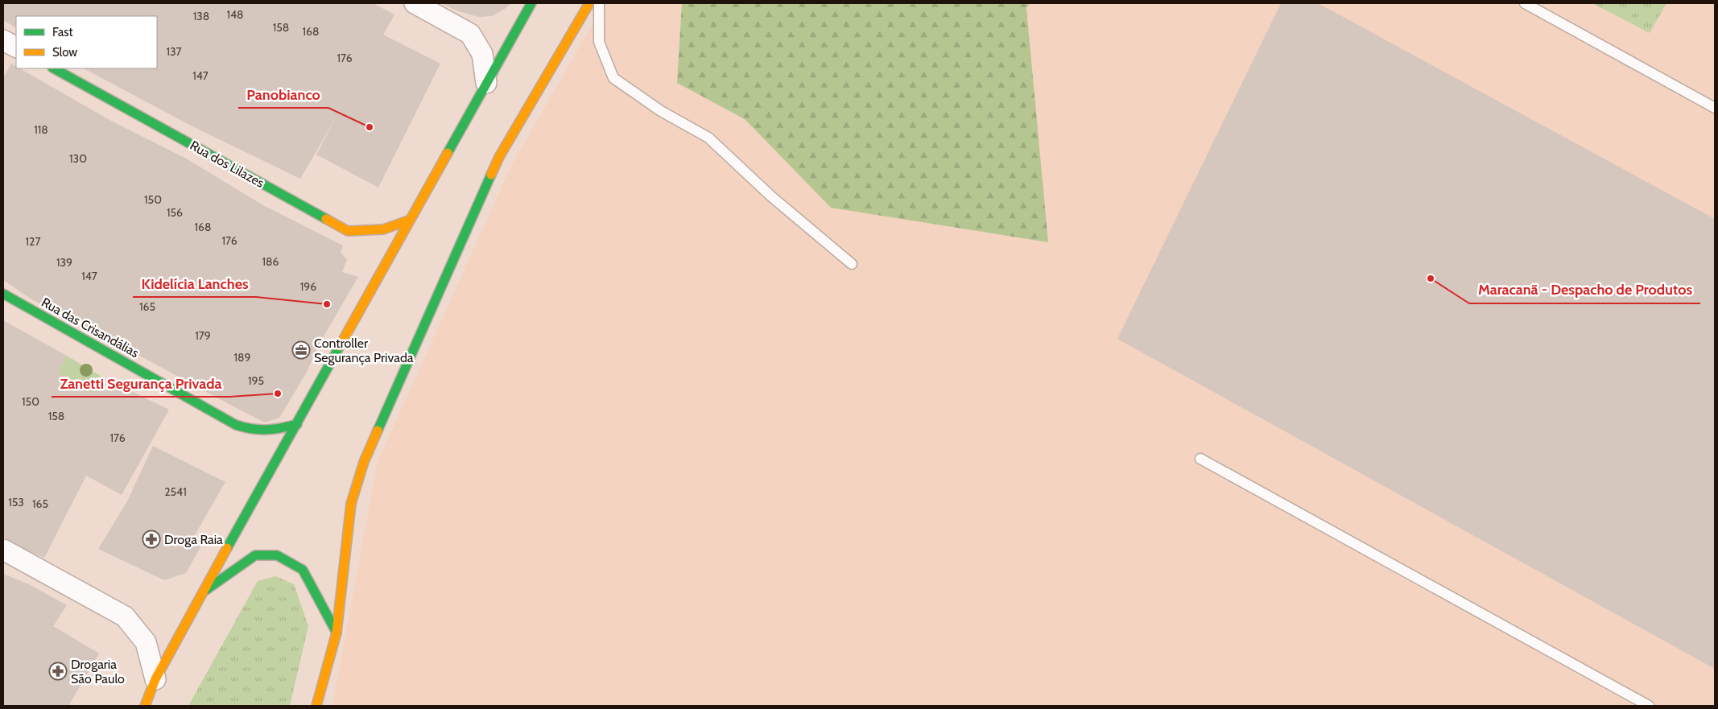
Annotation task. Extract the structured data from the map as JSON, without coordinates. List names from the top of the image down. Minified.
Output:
{"streets":{"main road":["Rua dos Lilazes","Rua das Crisandálias"]},"places":{"other":["Panobianco","Maracanã - Despacho de Produtos","Kidelícia Lanches","Zanetti Segurança Privada"],"office":["Controller Segurança Privada"],"pharmacy":["Droga Raia","Drogaria São Paulo"]},"house_numbers":["148","138","158","168","137","176","147","118","130","150","156","168","176","127","186","139","147","196","165","179","189","195","150","158","176","2541","153","165"],"legend":["Fast","Slow"]}
